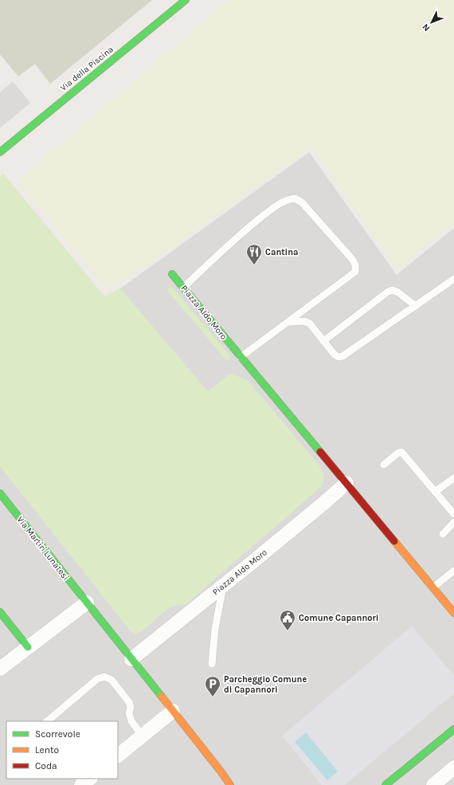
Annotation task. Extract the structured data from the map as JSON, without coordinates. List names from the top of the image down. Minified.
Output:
{"streets":{"street":["Via della Piscina","Piazza Aldo Moro","Via Martiri Lunatesi"]},"crossings":[["Piazza Aldo Moro","Via Martiri Lunatesi"]],"places":{"restaurant":["Cantina"],"public building":["Comune Capannori"],"parking":["Parcheggio Comune di Capannori"]},"legend":["Scorrevole","Lento","Coda"],"north":"bottom left"}
